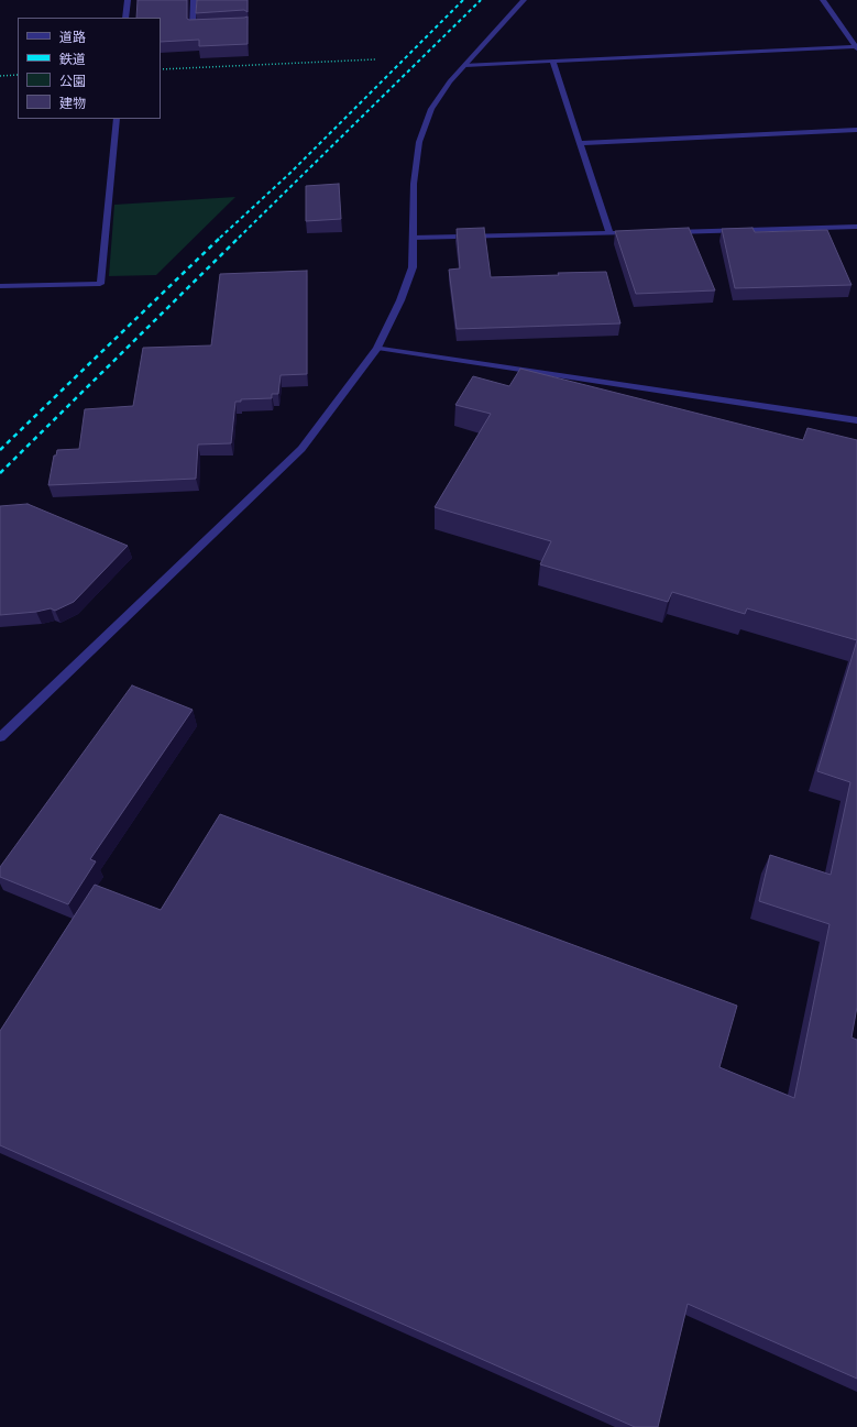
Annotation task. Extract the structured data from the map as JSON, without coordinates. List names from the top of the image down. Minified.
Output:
{"legend":["道路","鉄道","公園","建物"]}
